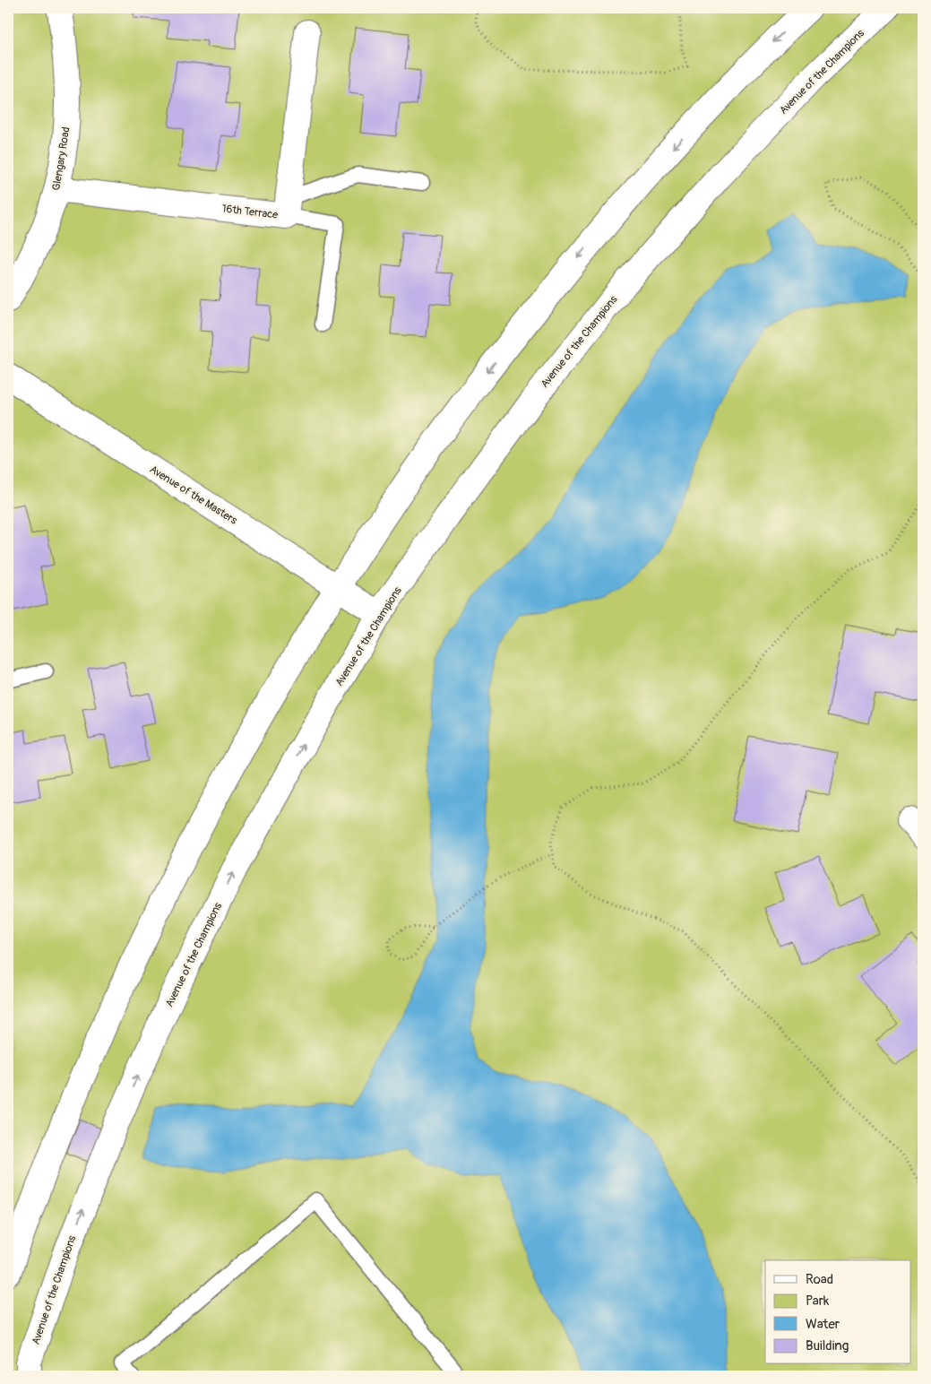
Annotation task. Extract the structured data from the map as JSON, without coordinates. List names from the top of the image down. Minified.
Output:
{"streets":{"street":["Avenue of the Champions","Glengary Road","16th Terrace","Avenue of the Masters"]},"crossings":[["Avenue of the Champions","Avenue of the Masters"],["Glengary Road","16th Terrace"]],"legend":["Road","Park","Water","Building"]}
